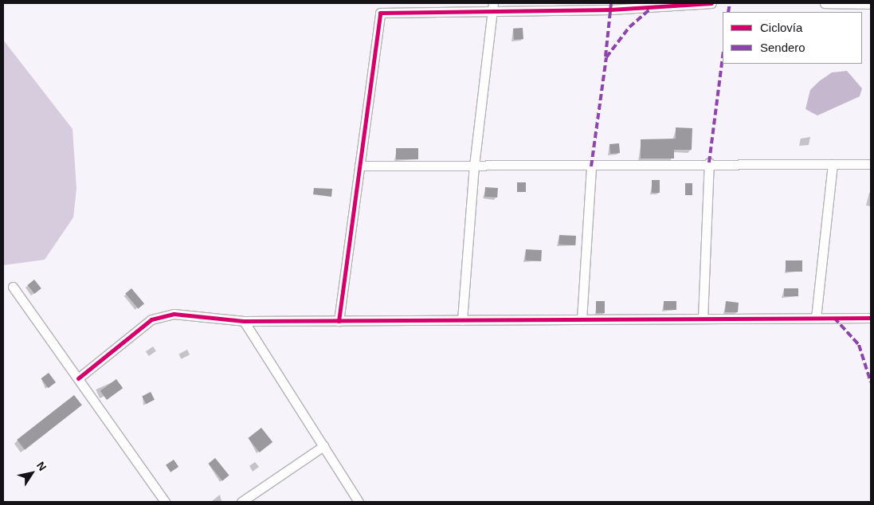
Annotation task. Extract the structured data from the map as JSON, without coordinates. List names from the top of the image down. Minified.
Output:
{"legend":["Ciclovía","Sendero"],"north":"top right"}
